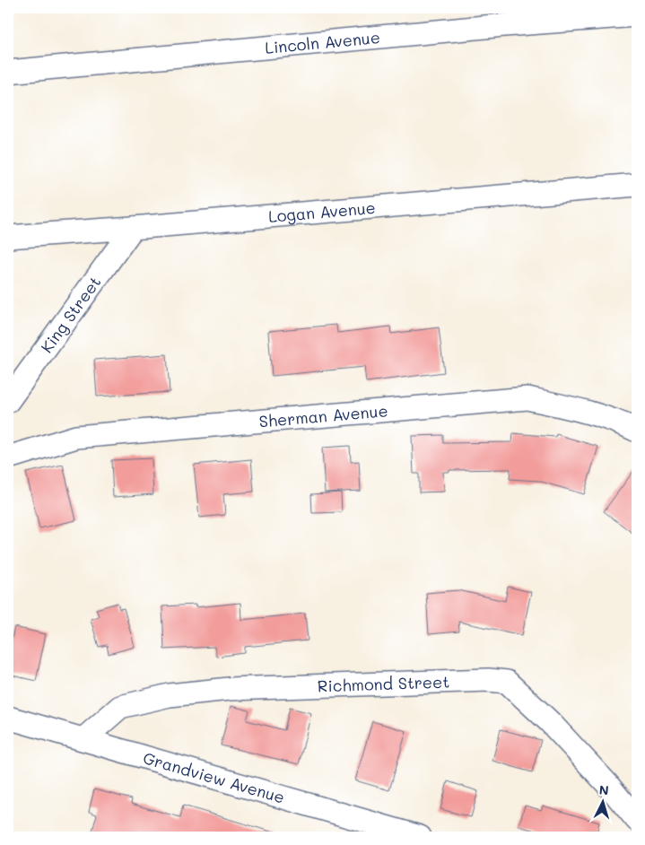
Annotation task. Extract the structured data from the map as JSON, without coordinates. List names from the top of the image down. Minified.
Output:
{"streets":{"street":["Lincoln Avenue","Logan Avenue","King Street","Sherman Avenue","Richmond Street","Grandview Avenue"]},"crossings":[["Logan Avenue","King Street"],["Richmond Street","Grandview Avenue"]],"north":"top"}
